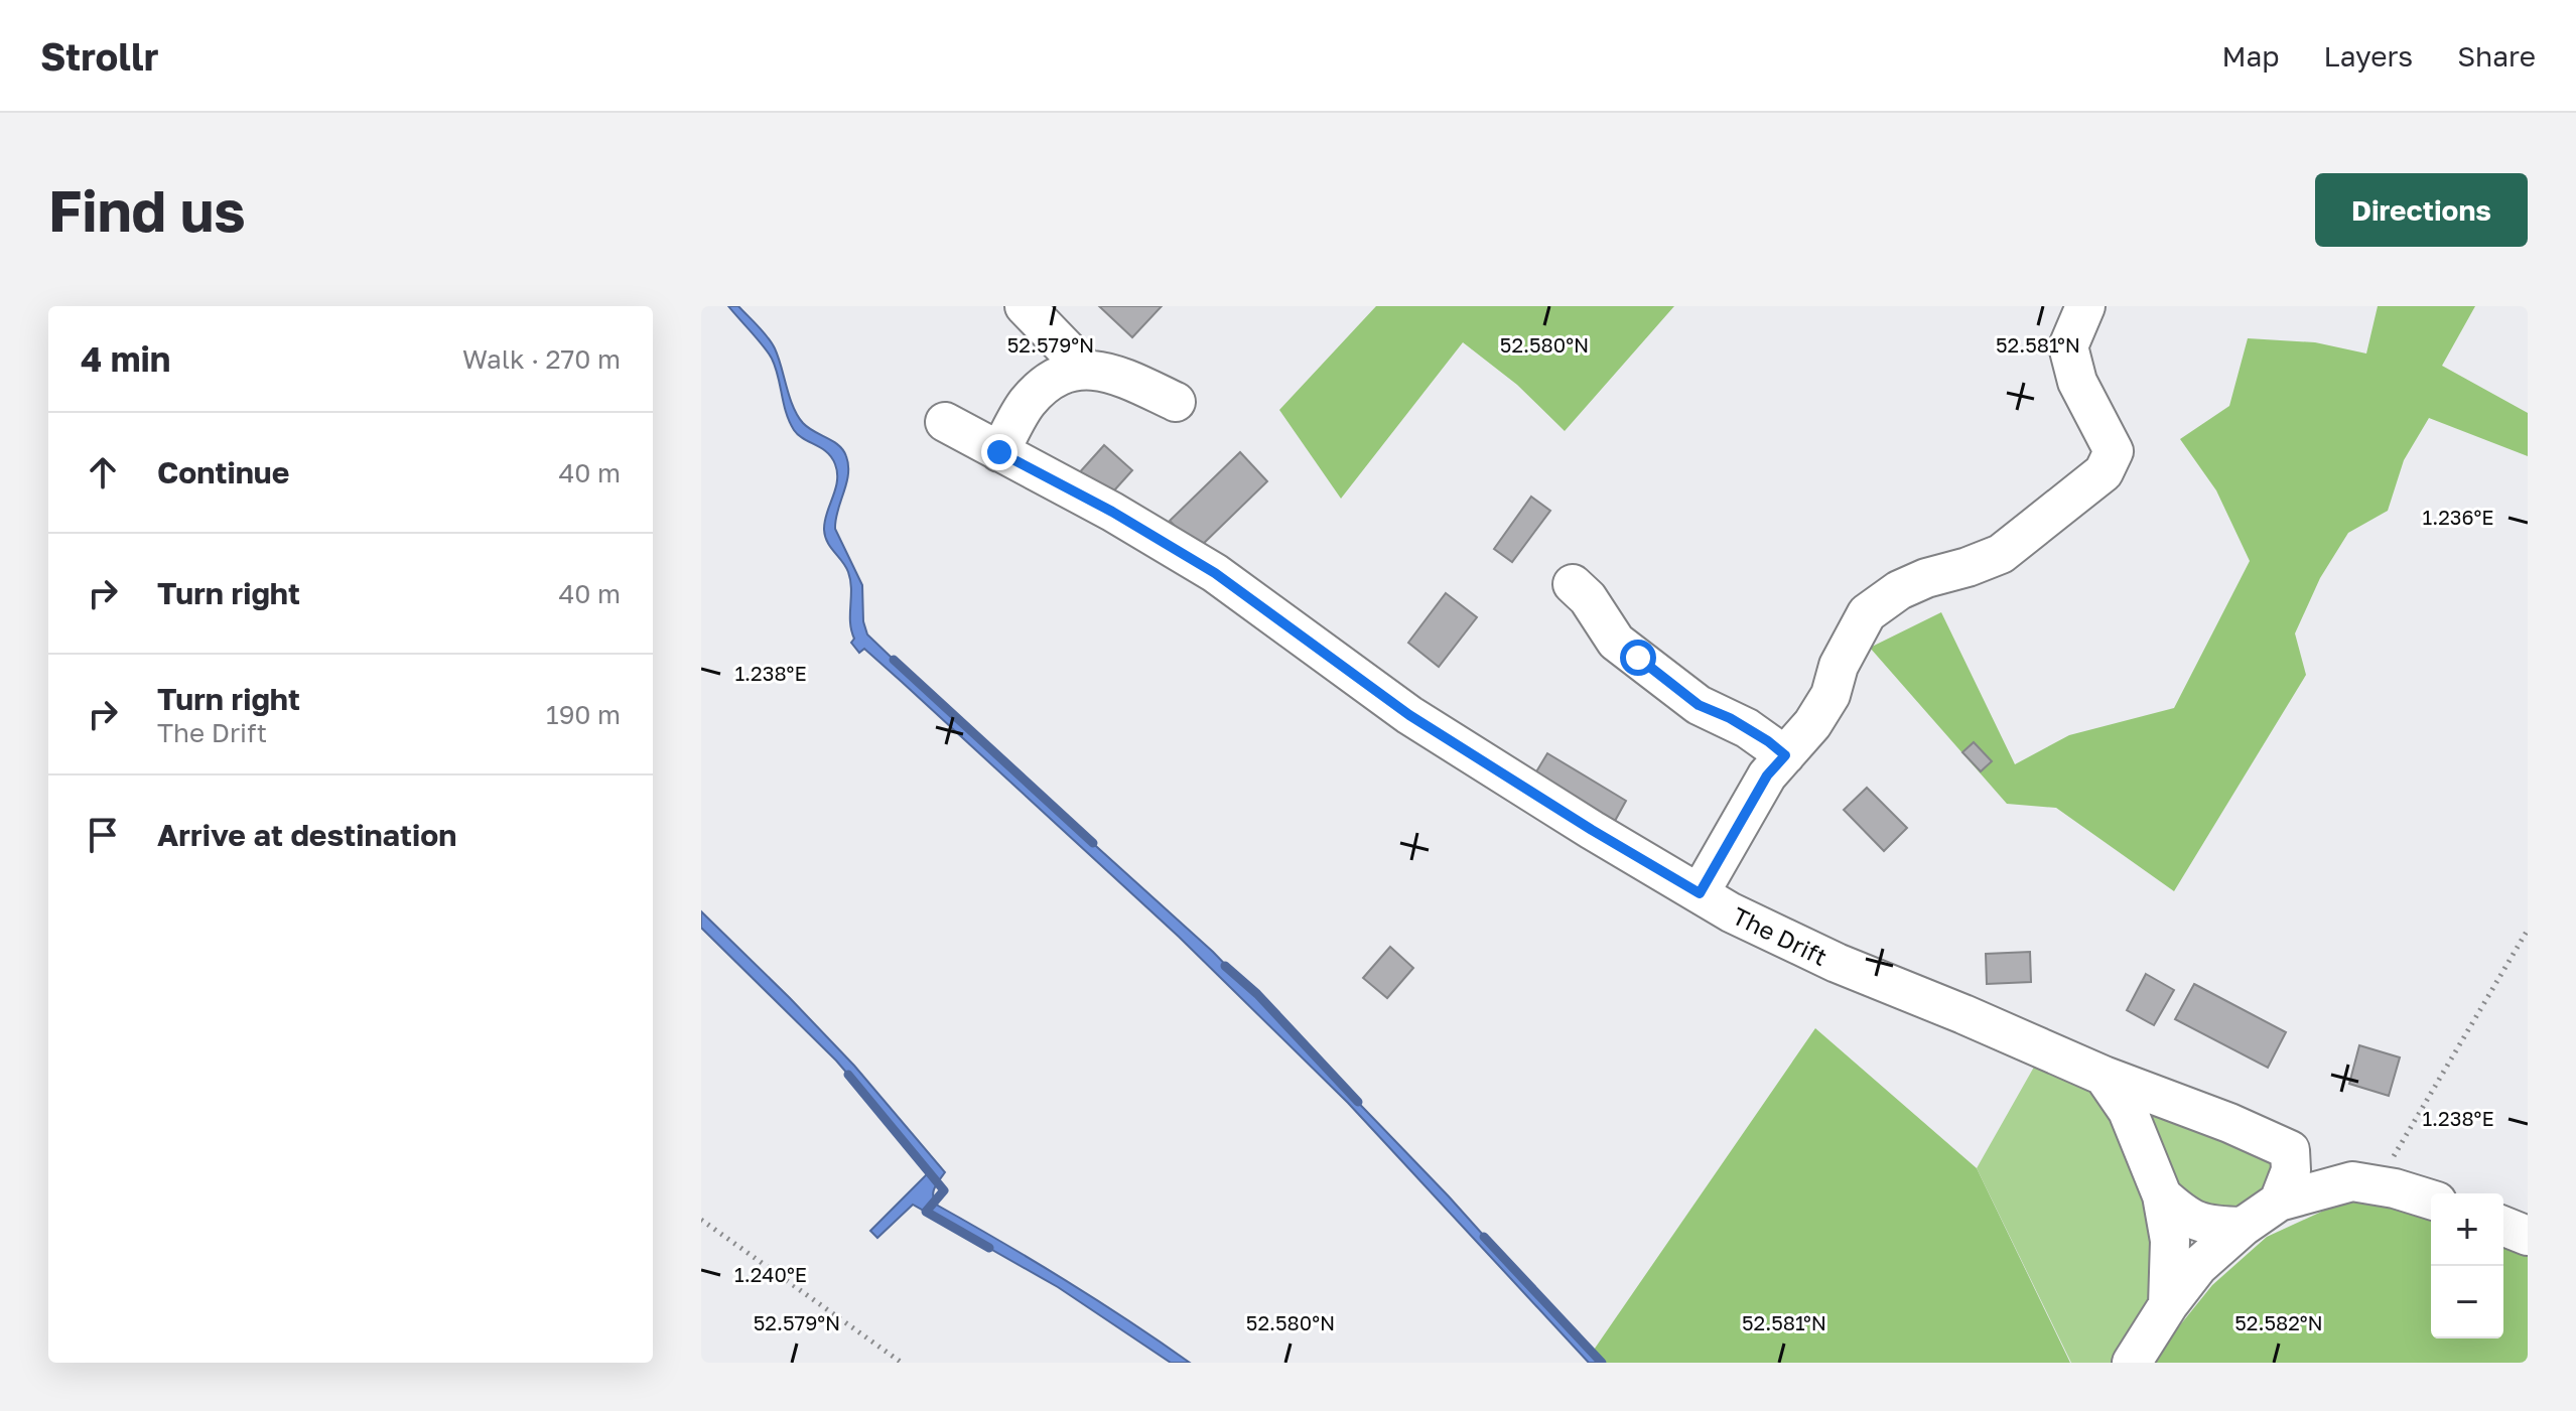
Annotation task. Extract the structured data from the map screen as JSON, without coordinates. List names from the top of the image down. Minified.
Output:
{"streets":{"street":["The Drift"]},"page":{"header":"Strollr","nav":["Map","Layers","Share"],"buttons":"Directions","title":"Find us","heading":["4 min","Walk · 270 m"],"list":[["Continue","40 m"],["Turn right","40 m"],["Turn right","The Drift","190 m"],"Arrive at destination"],"map_buttons":["+","−"]},"coordinates":["52.579°N","52.580°N","52.581°N","1.236°E","1.238°E","1.240°E","52.582°N"]}
